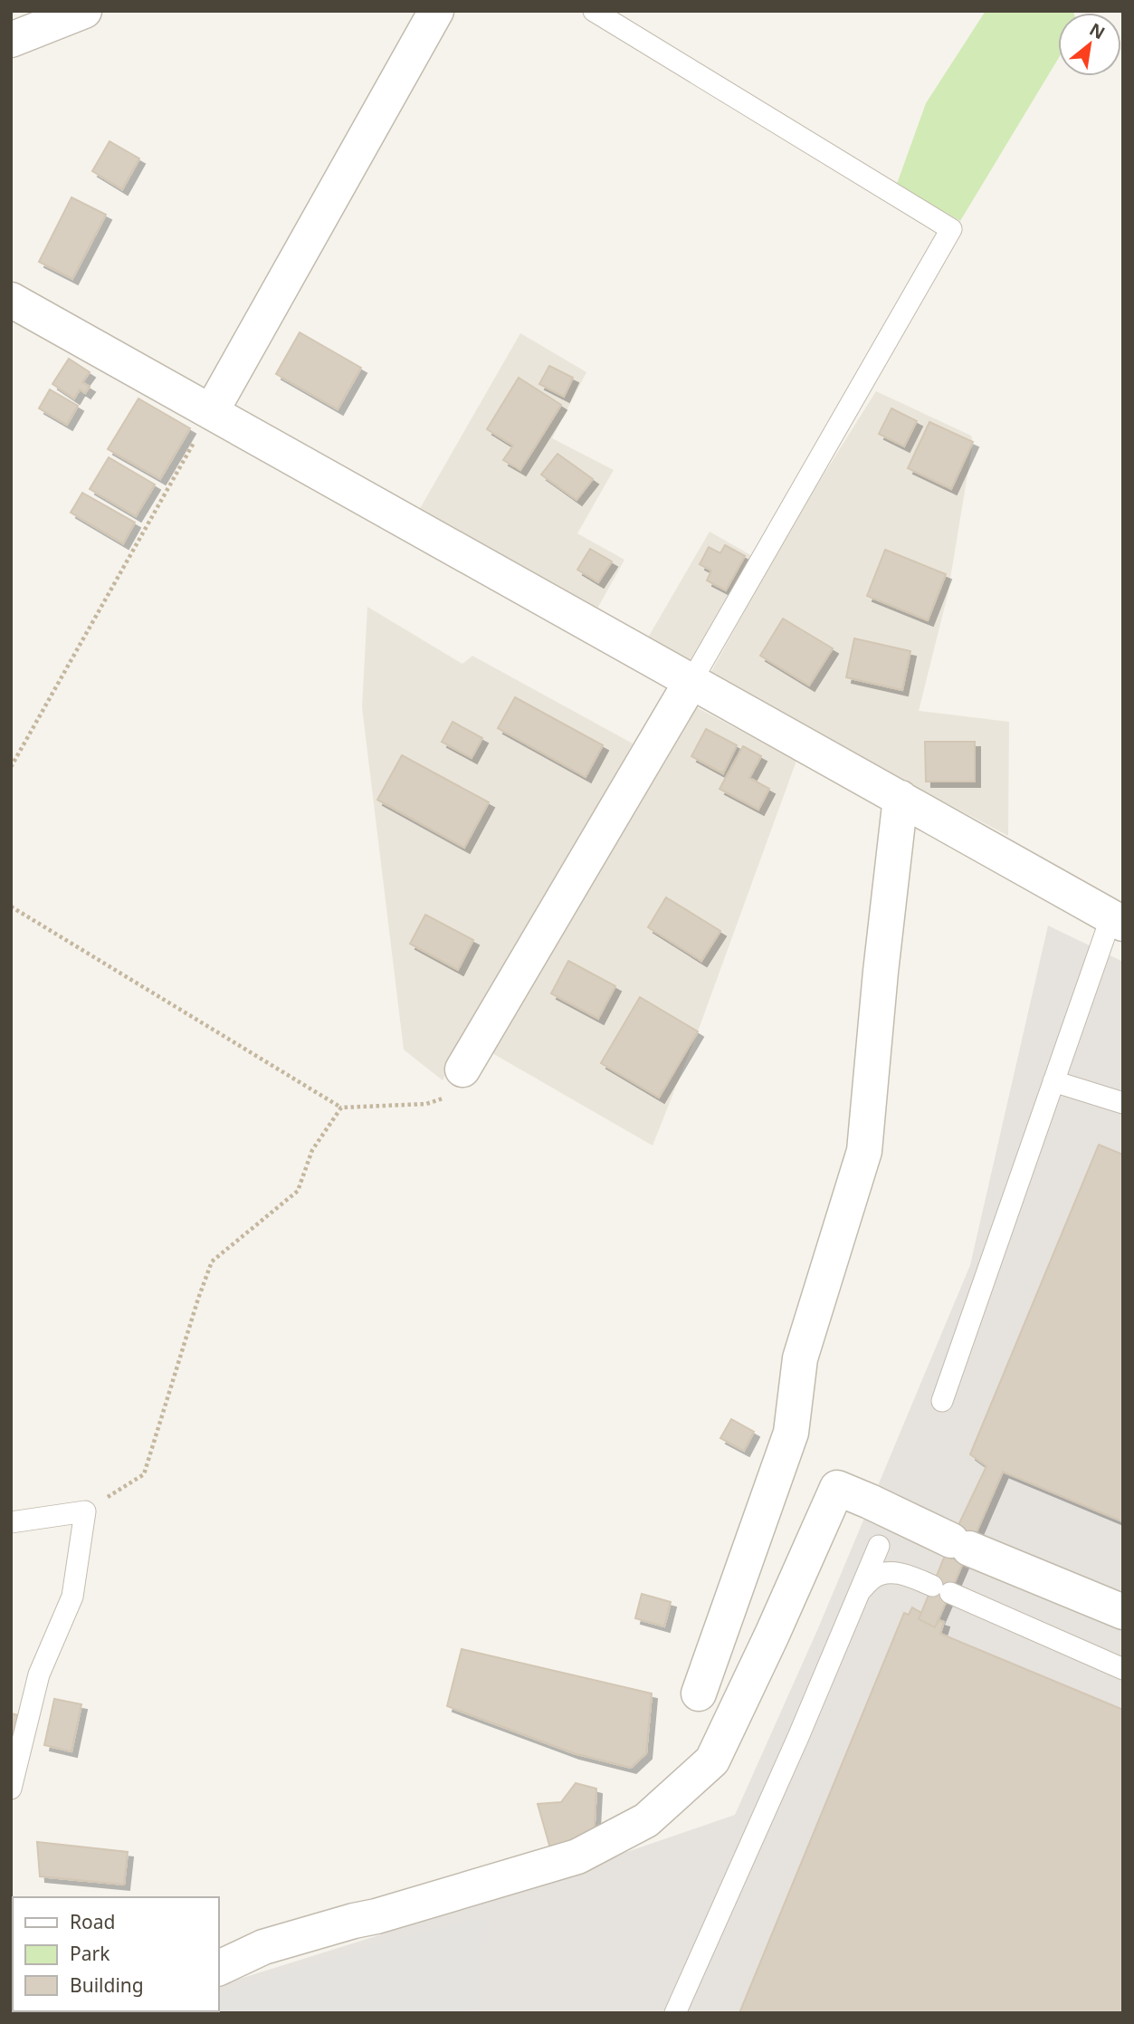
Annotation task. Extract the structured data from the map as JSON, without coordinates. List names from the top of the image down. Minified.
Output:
{"legend":["Road","Park","Building"],"north":"top right"}
